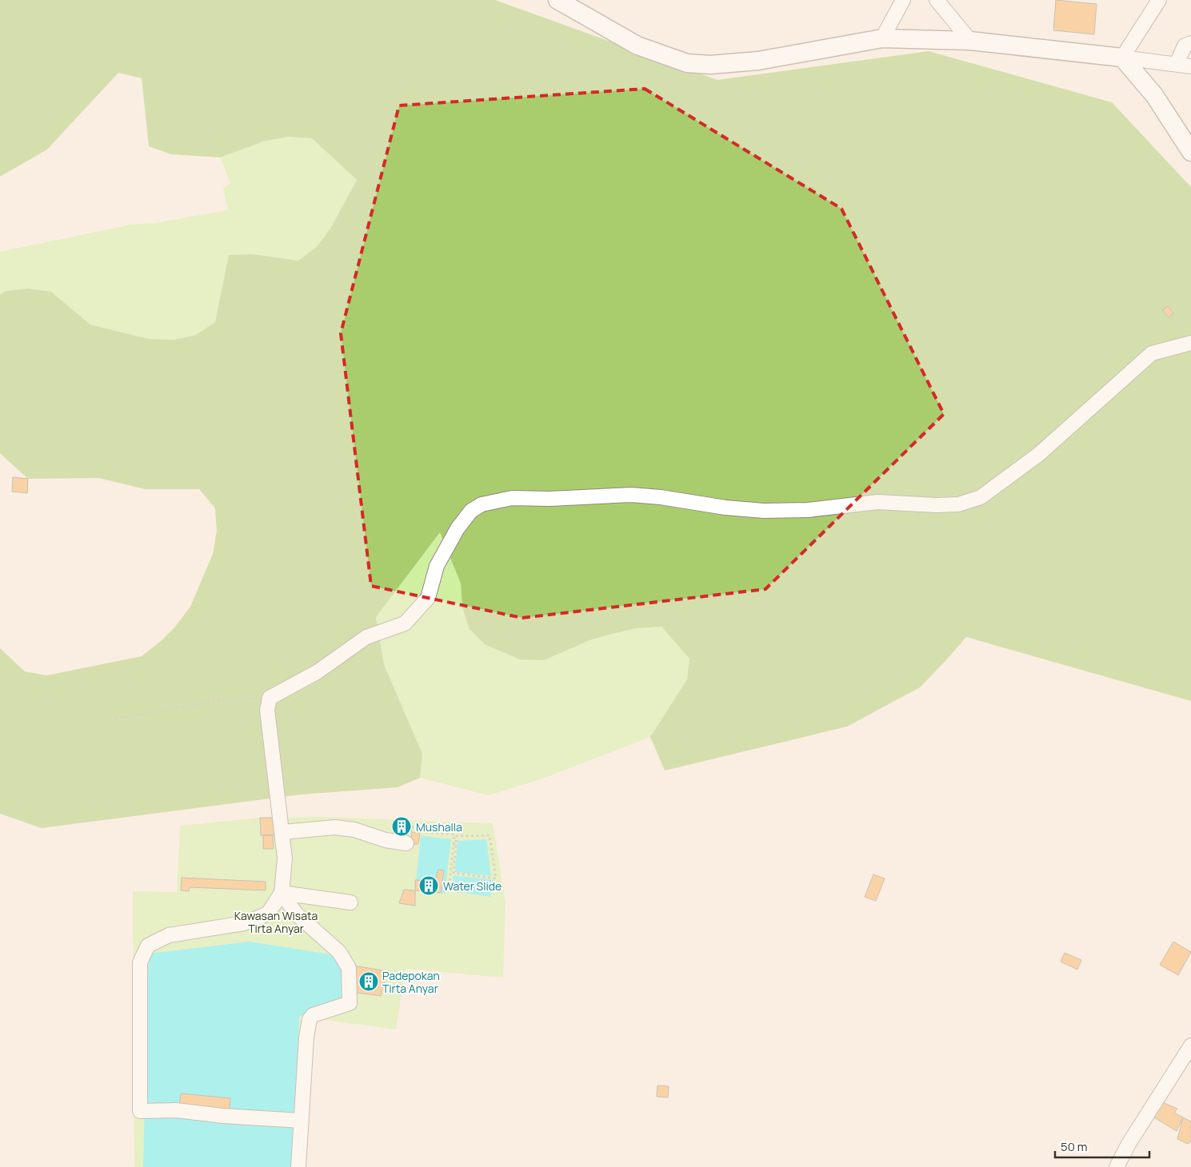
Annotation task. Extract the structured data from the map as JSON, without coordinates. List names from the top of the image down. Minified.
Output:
{"parks":["Kawasan Wisata Tirta Anyar"],"places":{"building":["Mushalla","Water Slide","Padepokan Tirta Anyar"]},"scale_bar":"50 m"}
